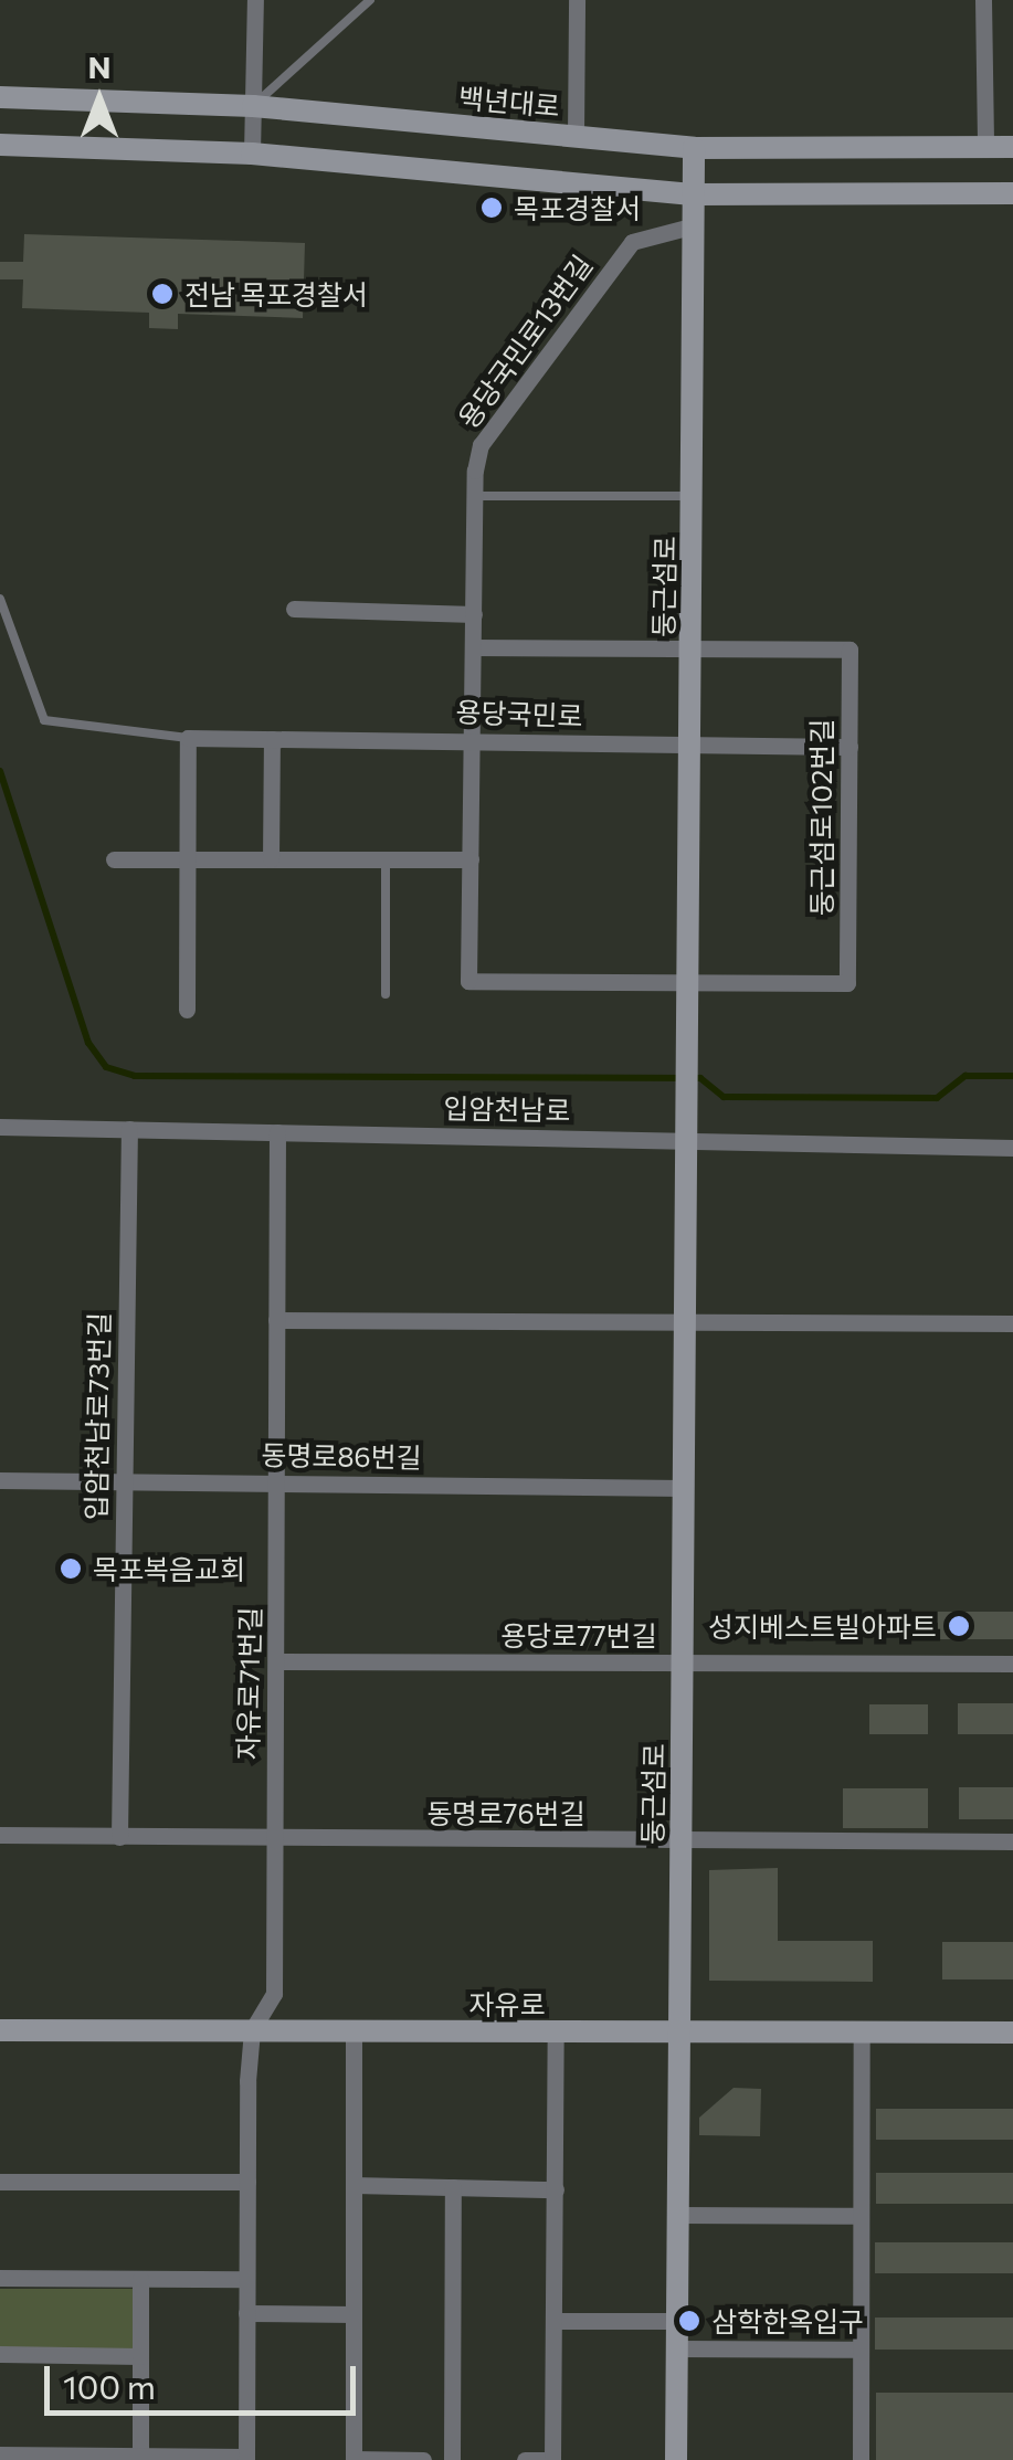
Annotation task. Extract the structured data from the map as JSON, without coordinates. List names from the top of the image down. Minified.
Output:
{"streets":{"street":["백년대로","용당국민로13번길","둥근섬로","용당국민로","둥근섬로102번길","입암천남로","입암천남로73번길","동명로86번길","용당로77번길","자유로71번길","동명로76번길","자유로"]},"crossings":[["백년대로","둥근섬로"],["용당국민로13번길","둥근섬로"],["용당국민로13번길","용당국민로"],["용당국민로13번길","둥근섬로102번길"],["둥근섬로","용당국민로"],["둥근섬로","둥근섬로102번길"],["둥근섬로","입암천남로"],["둥근섬로","동명로86번길"],["둥근섬로","용당로77번길"],["둥근섬로","동명로76번길"],["둥근섬로","자유로"],["용당국민로","둥근섬로102번길"],["입암천남로","입암천남로73번길"],["입암천남로","자유로71번길"],["입암천남로73번길","동명로86번길"],["입암천남로73번길","동명로76번길"],["동명로86번길","자유로71번길"],["용당로77번길","자유로71번길"],["자유로71번길","동명로76번길"],["자유로71번길","자유로"]],"places":["목포경찰서","전남 목포경찰서","목포복음교회","성지베스트빌아파트","삼학한옥입구"],"scale_bar":"100 m","north":"top"}
